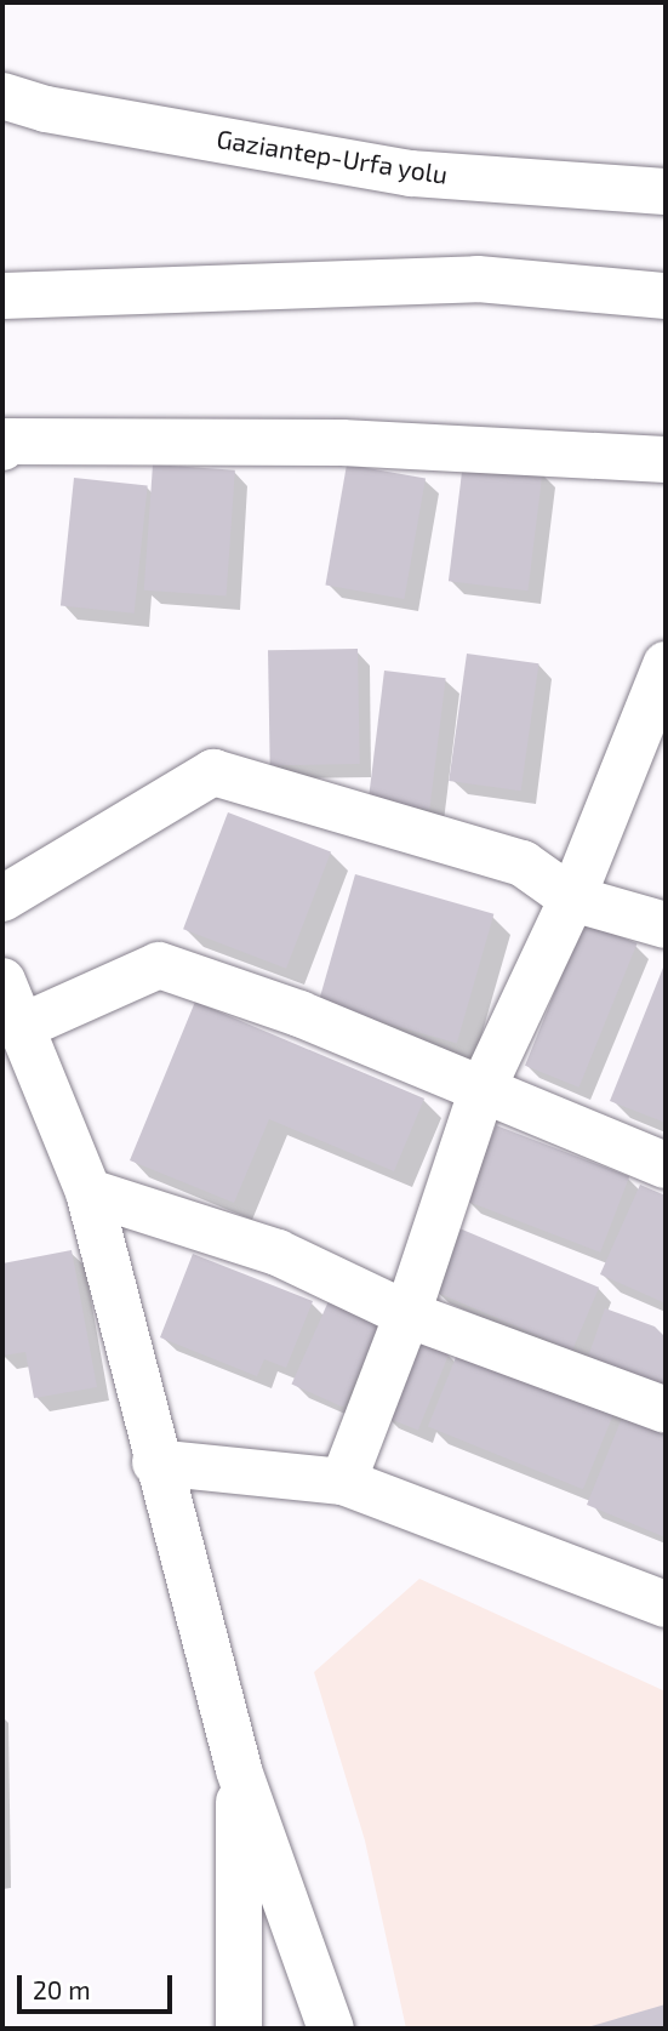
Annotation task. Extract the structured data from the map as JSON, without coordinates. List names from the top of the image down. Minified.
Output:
{"streets":{"main road":["Gaziantep-Urfa yolu"]},"scale_bar":"20 m"}
